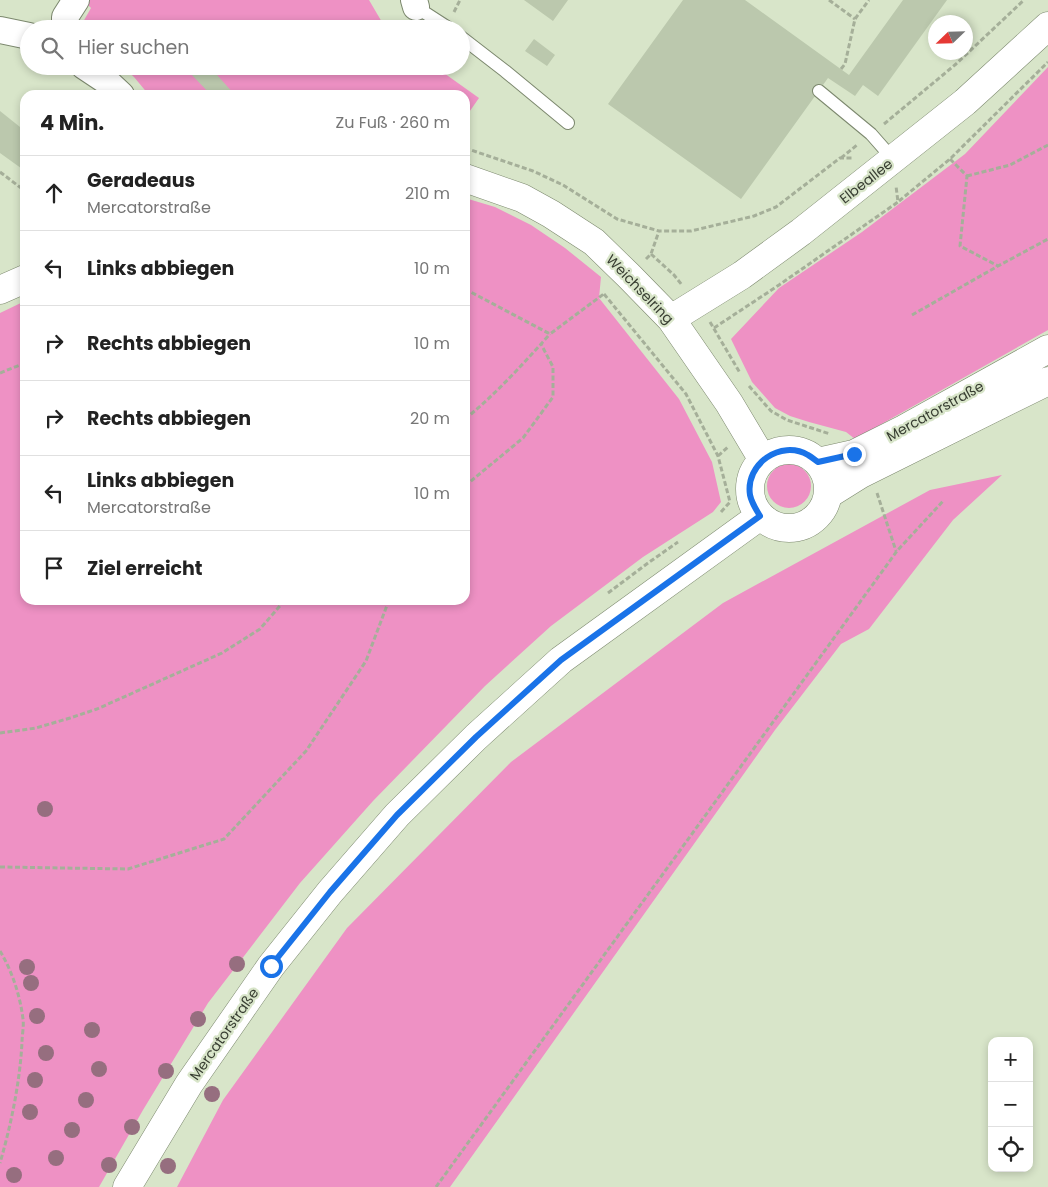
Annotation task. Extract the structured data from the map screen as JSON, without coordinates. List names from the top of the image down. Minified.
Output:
{"streets":{"main road":["Elbeallee","Weichselring","Mercatorstraße"]},"crossings":[["Elbeallee","Weichselring"],["Weichselring","Mercatorstraße"]],"north":"bottom left","page":{"search":"Hier suchen","heading":["4 Min.","Zu Fuß · 260 m"],"list":[["Geradeaus","Mercatorstraße","210 m"],["Links abbiegen","10 m"],["Rechts abbiegen","10 m"],["Rechts abbiegen","20 m"],["Links abbiegen","Mercatorstraße","10 m"],"Ziel erreicht"],"map_buttons":["+","−"]}}
